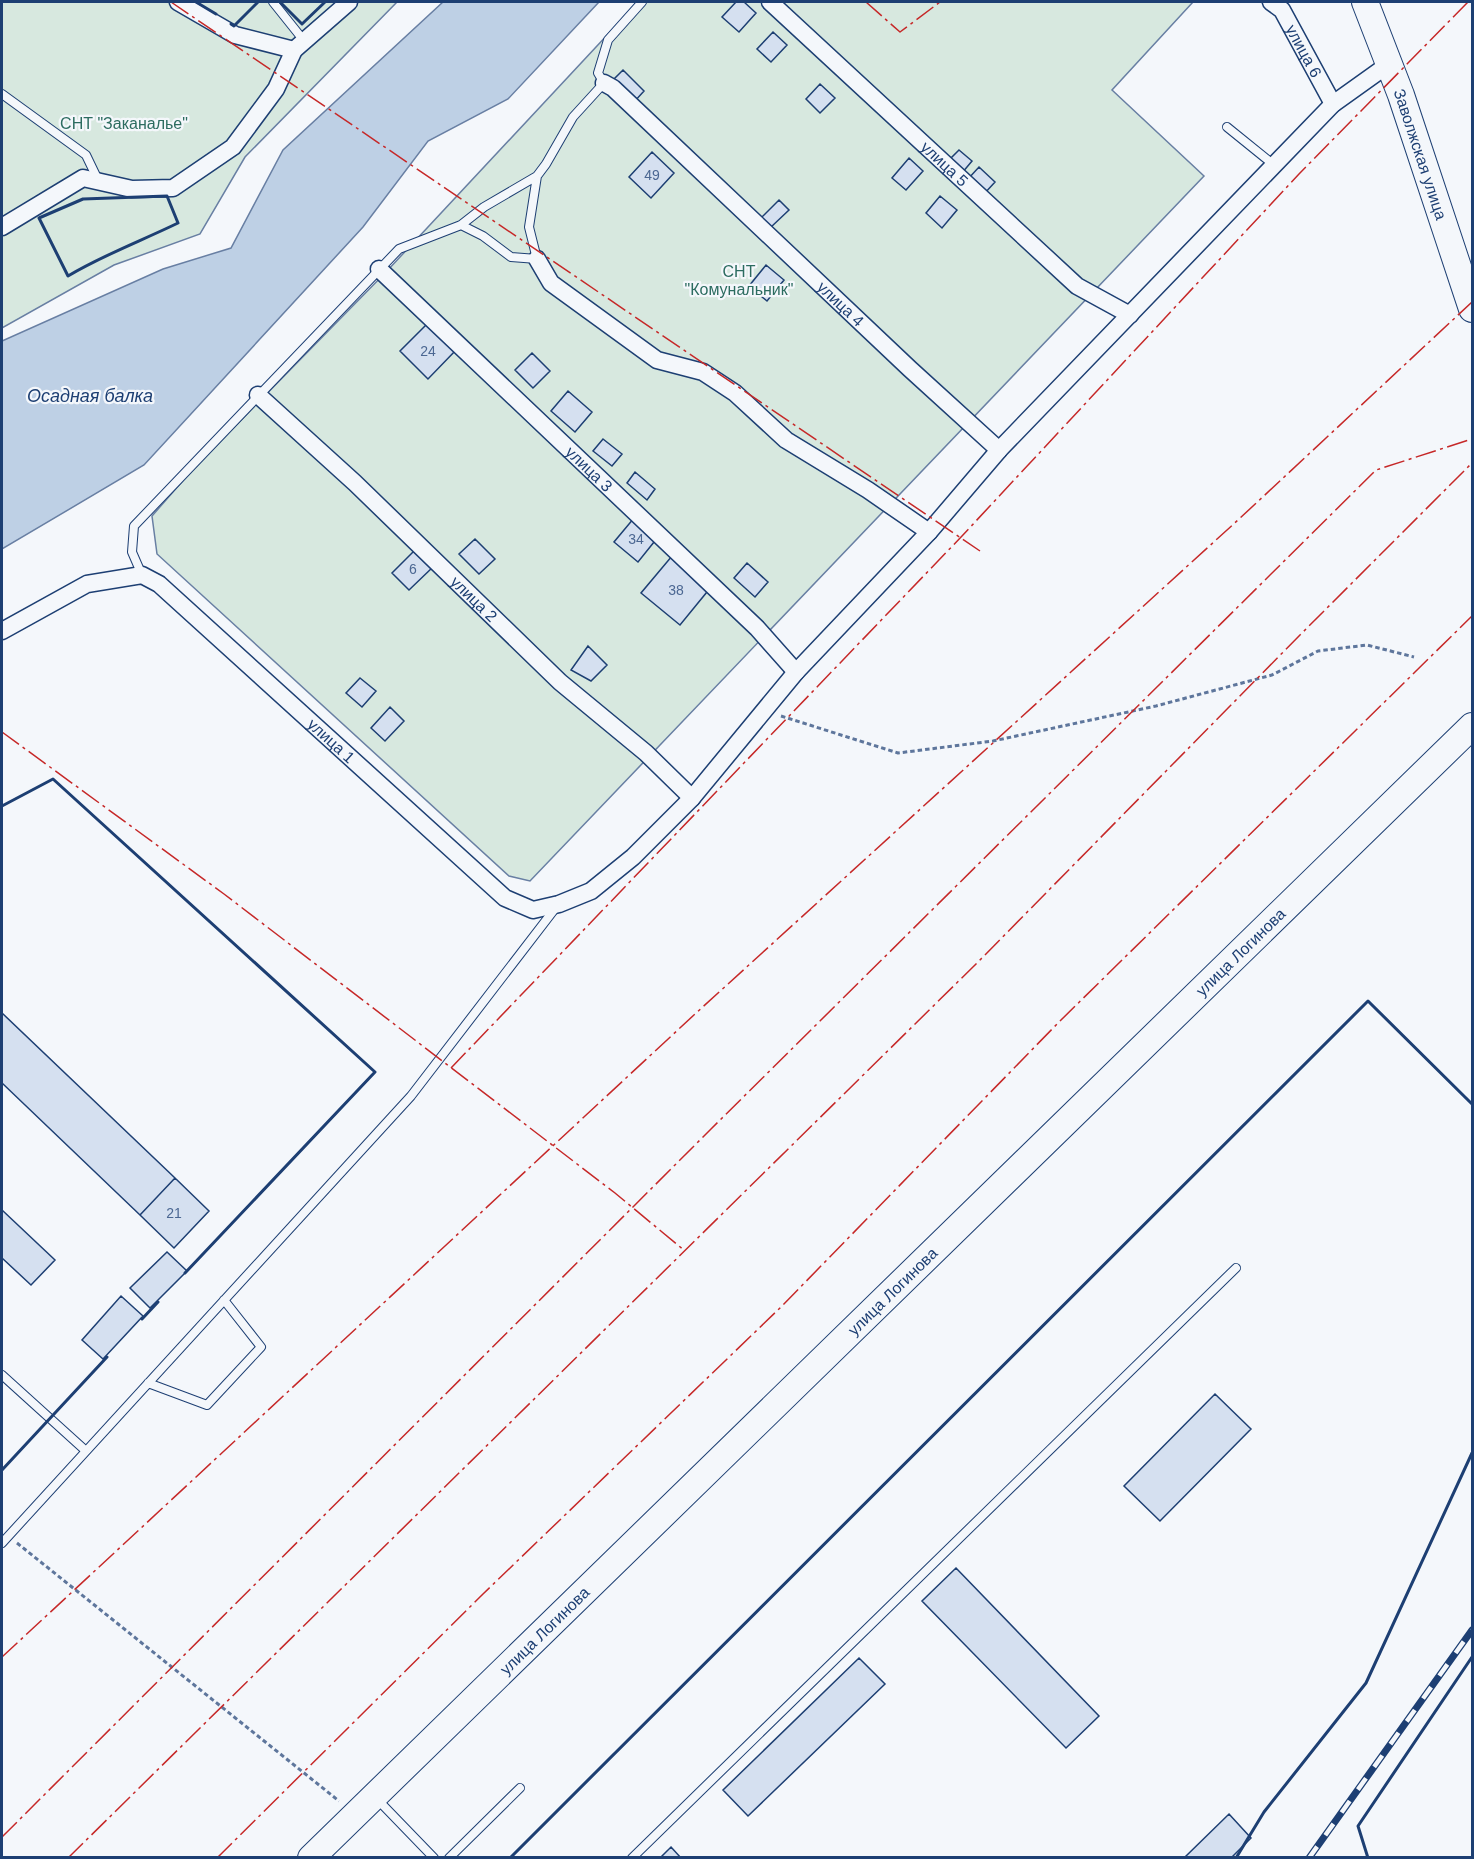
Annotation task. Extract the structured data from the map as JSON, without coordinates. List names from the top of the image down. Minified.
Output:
{"streets":{"main road":["Заволжская улица","улица Логинова"],"street":["улица 6","улица 5","улица 4","улица 3","улица 2","улица 1"]},"crossings":[["улица 6","улица 1"],["Заволжская улица","улица 1"],["улица 5","улица 1"],["улица 4","улица 1"],["улица 3","улица 1"],["улица 2","улица 1"]],"water":["Осадная балка"],"parks":["СНТ \"Заканалье\"","СНТ \"Комунальник\""],"house_numbers":["49","24","34","6","38","21"]}
